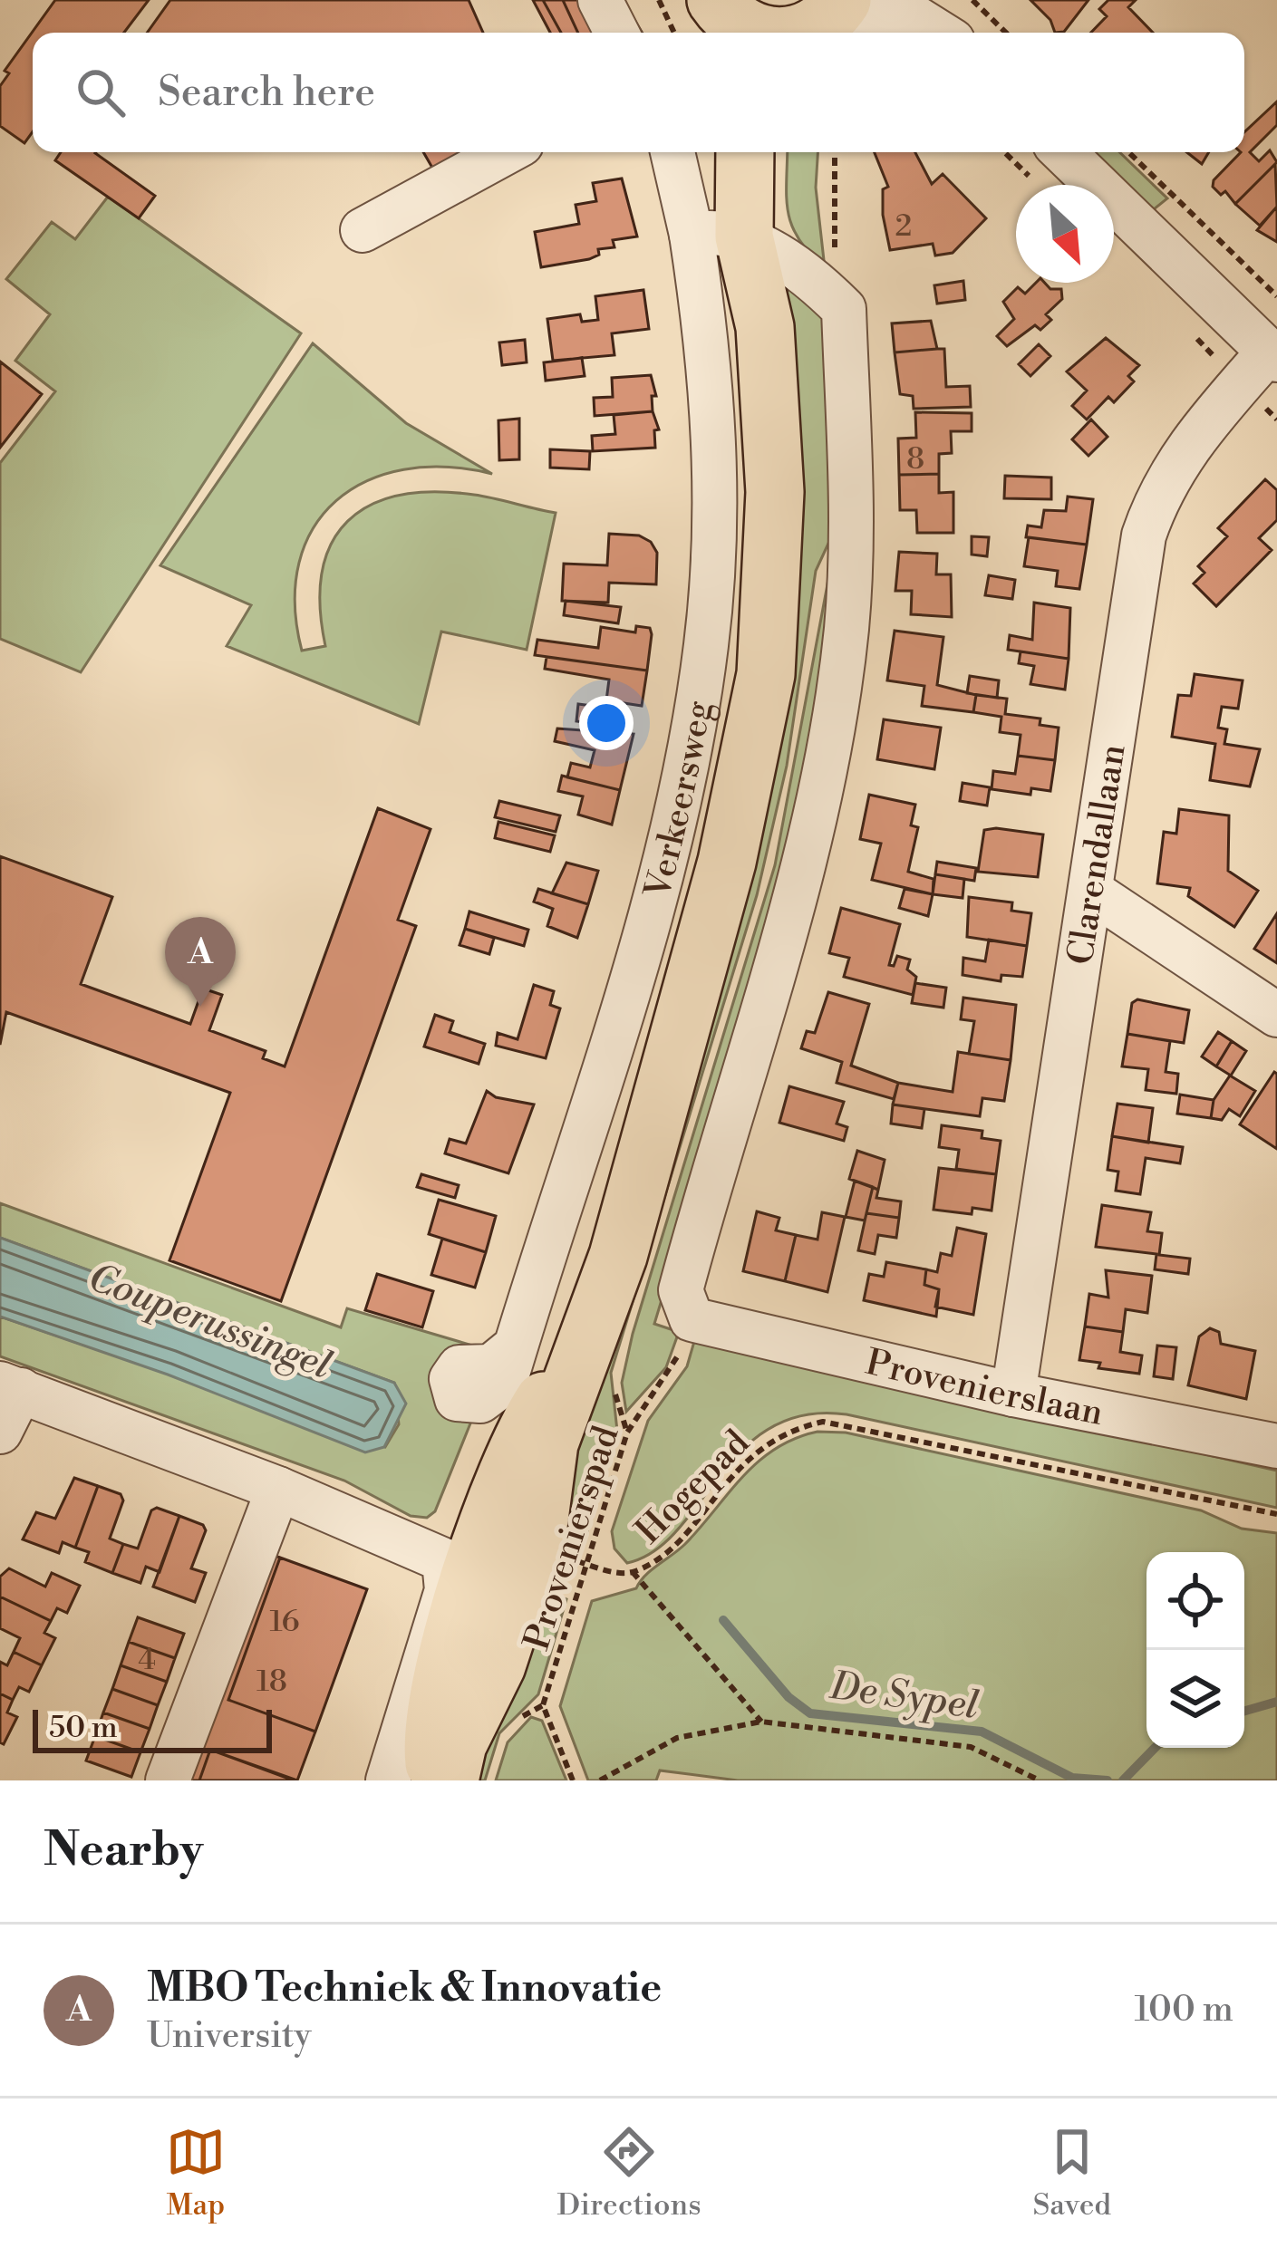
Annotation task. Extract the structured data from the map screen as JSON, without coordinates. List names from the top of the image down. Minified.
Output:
{"streets":{"main road":["Verkeersweg"],"street":["Clarendallaan","Provenierslaan"],"path":["Hogepad","Provenierspad"]},"crossings":[["Clarendallaan","Provenierslaan"],["Provenierslaan","Provenierspad"],["Hogepad","Provenierspad"]],"water":["Couperussingel","De Sypel"],"house_numbers":["2","8","16","4","18"],"scale_bar":"50 m","north":"bottom right","page":{"search":"Search here","pins":"A","scale":"50 m","heading":"Nearby","list":[{"mark":"A","name":"MBO Techniek & Innovatie","note":"University","value":"100 m"}],"nav":["Map","Directions","Saved"]}}
